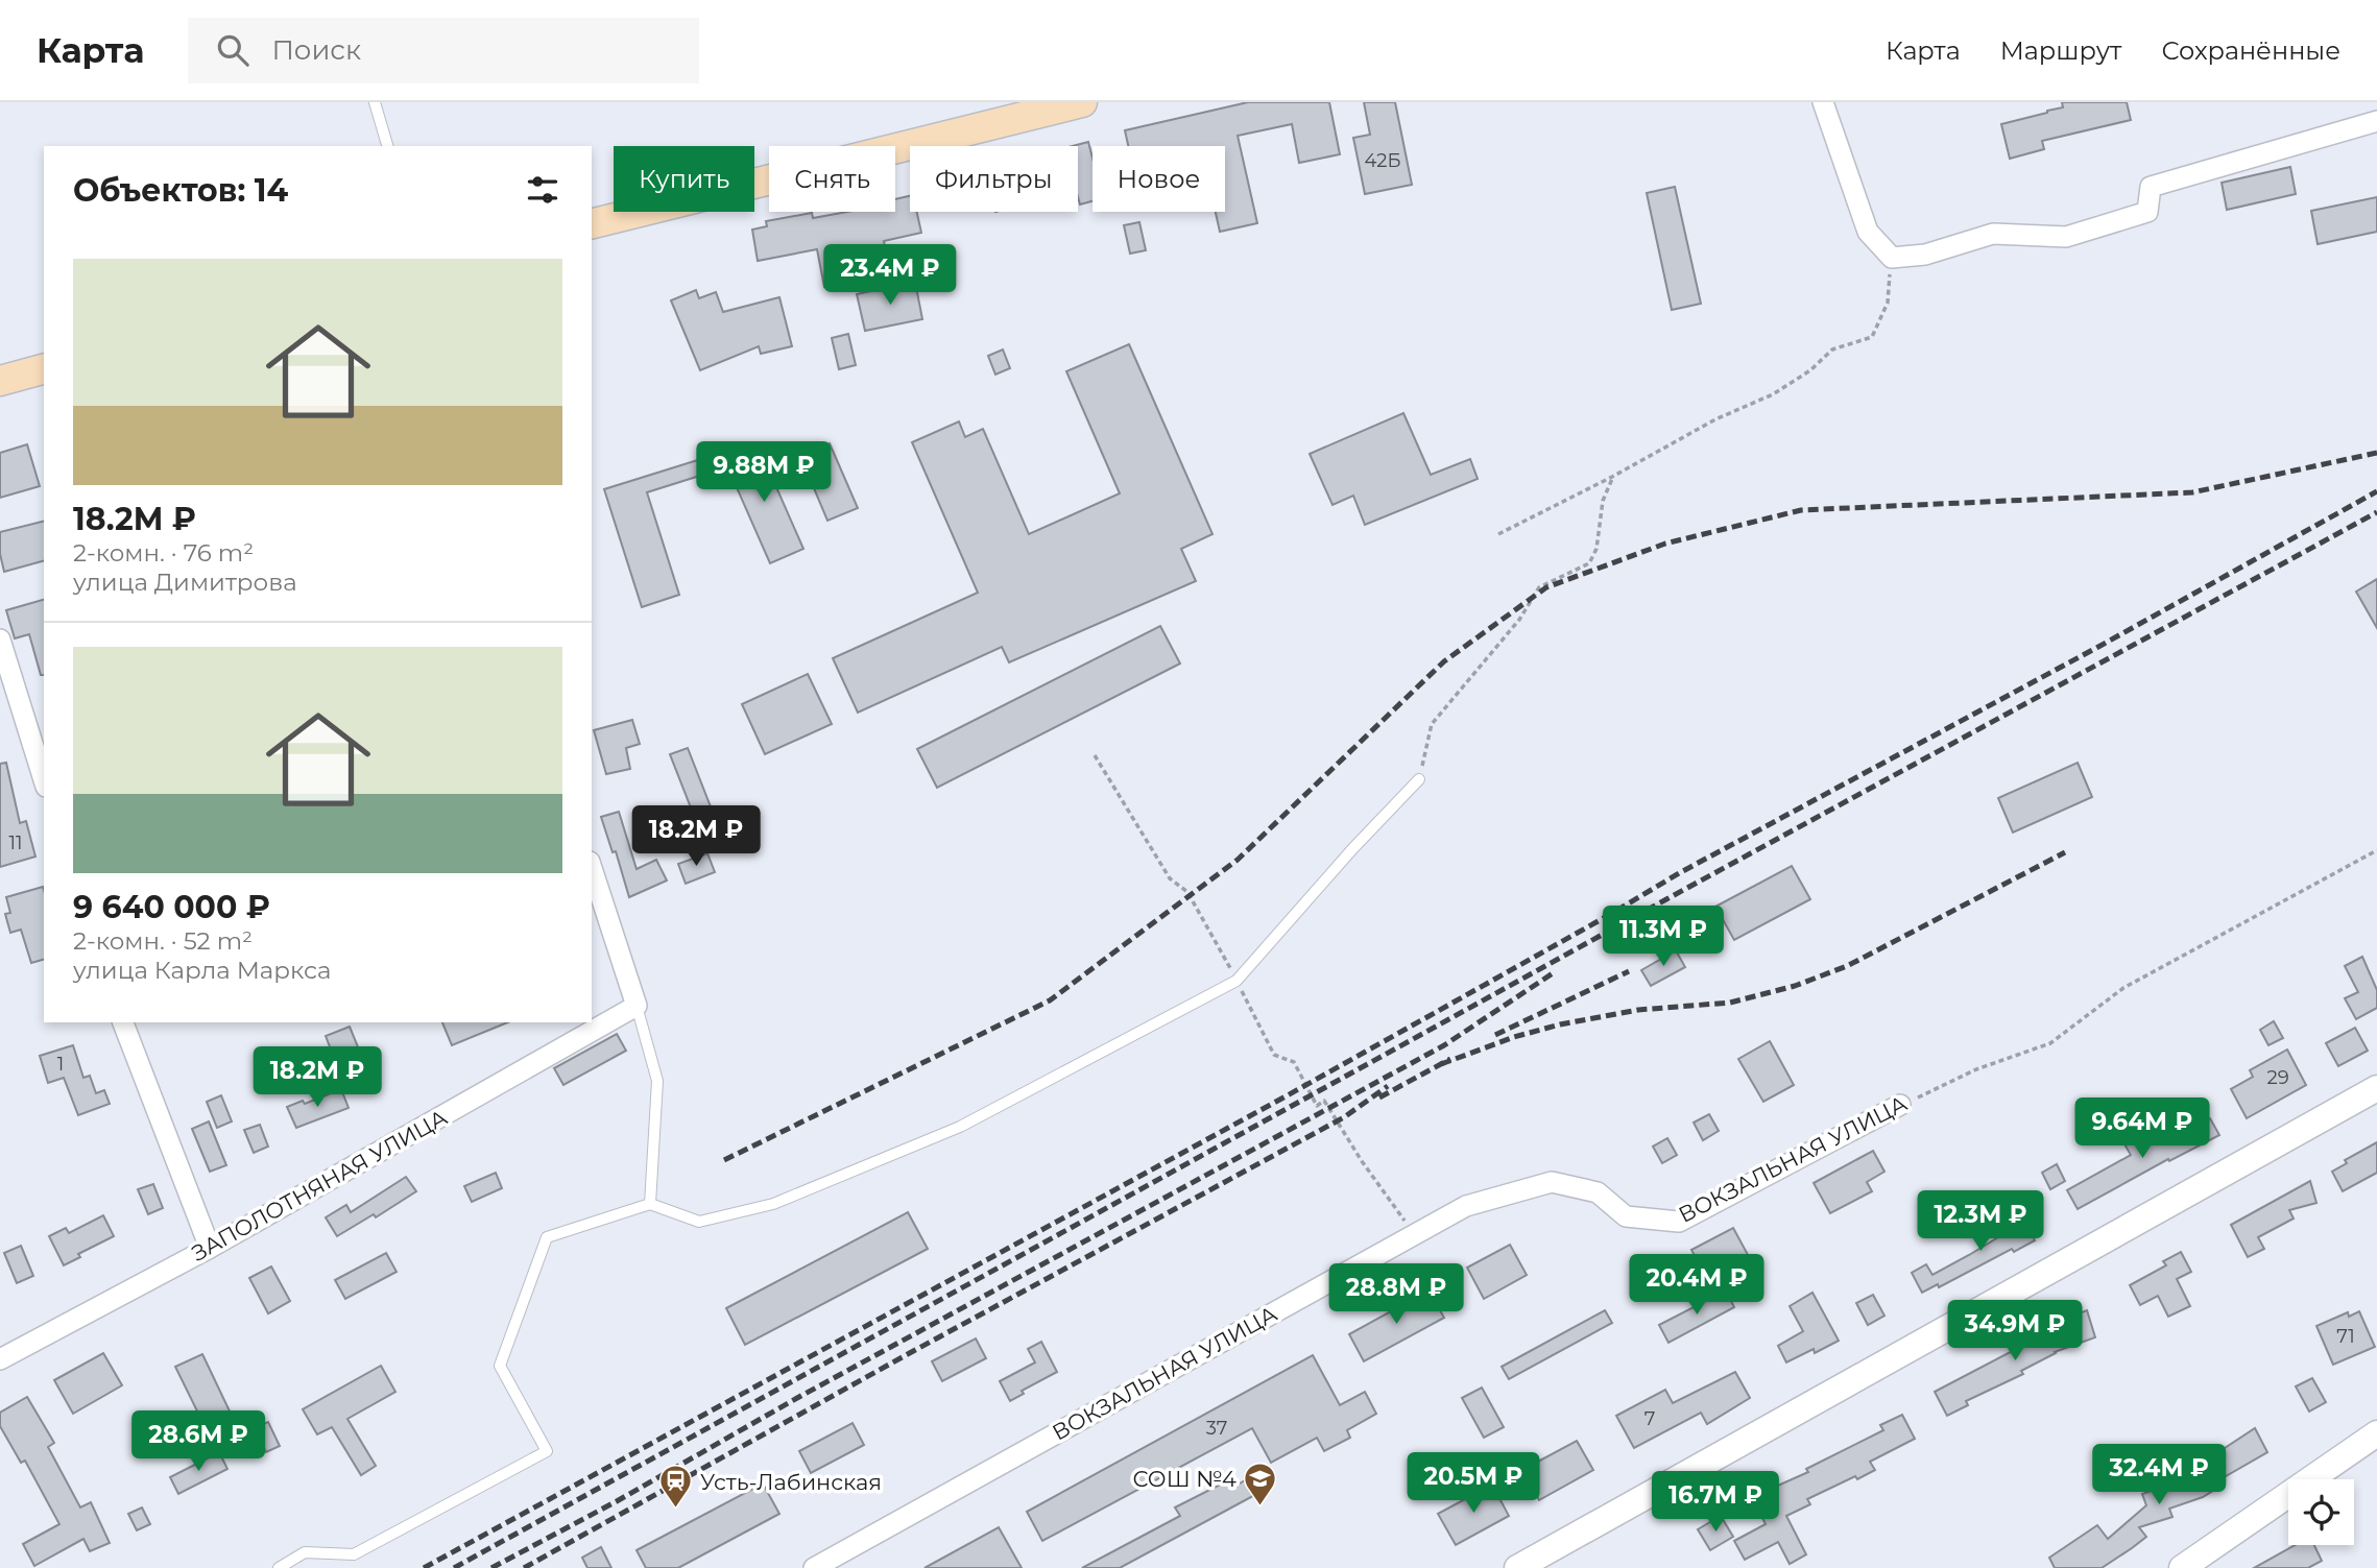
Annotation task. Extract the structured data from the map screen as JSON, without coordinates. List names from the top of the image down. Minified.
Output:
{"streets":{"street":["ВОКЗАЛЬНАЯ УЛИЦА","ЗАПОЛОТНЯНАЯ УЛИЦА"]},"places":{"school or university":["СОШ №4"],"station":["Усть-Лабинская"]},"house_numbers":["42Б","11","1","29","71","7","37"],"page":{"header":"Карта","search":"Поиск","nav":["Карта","Маршрут","Сохранённые"],"chip":["Купить","Снять","Фильтры","Новое"],"heading":"Объектов: 14","list":[{"name":"18.2M ₽","note":"2-комн. · 76 m² · улица Димитрова"},{"name":"9 640 000 ₽","note":"2-комн. · 52 m² · улица Карла Маркса"}],"price":["23.4M ₽","9.88M ₽","18.2M ₽","11.3M ₽","18.2M ₽","9.64M ₽","12.3M ₽","20.4M ₽","28.8M ₽","34.9M ₽","28.6M ₽","32.4M ₽","20.5M ₽","16.7M ₽"]}}
